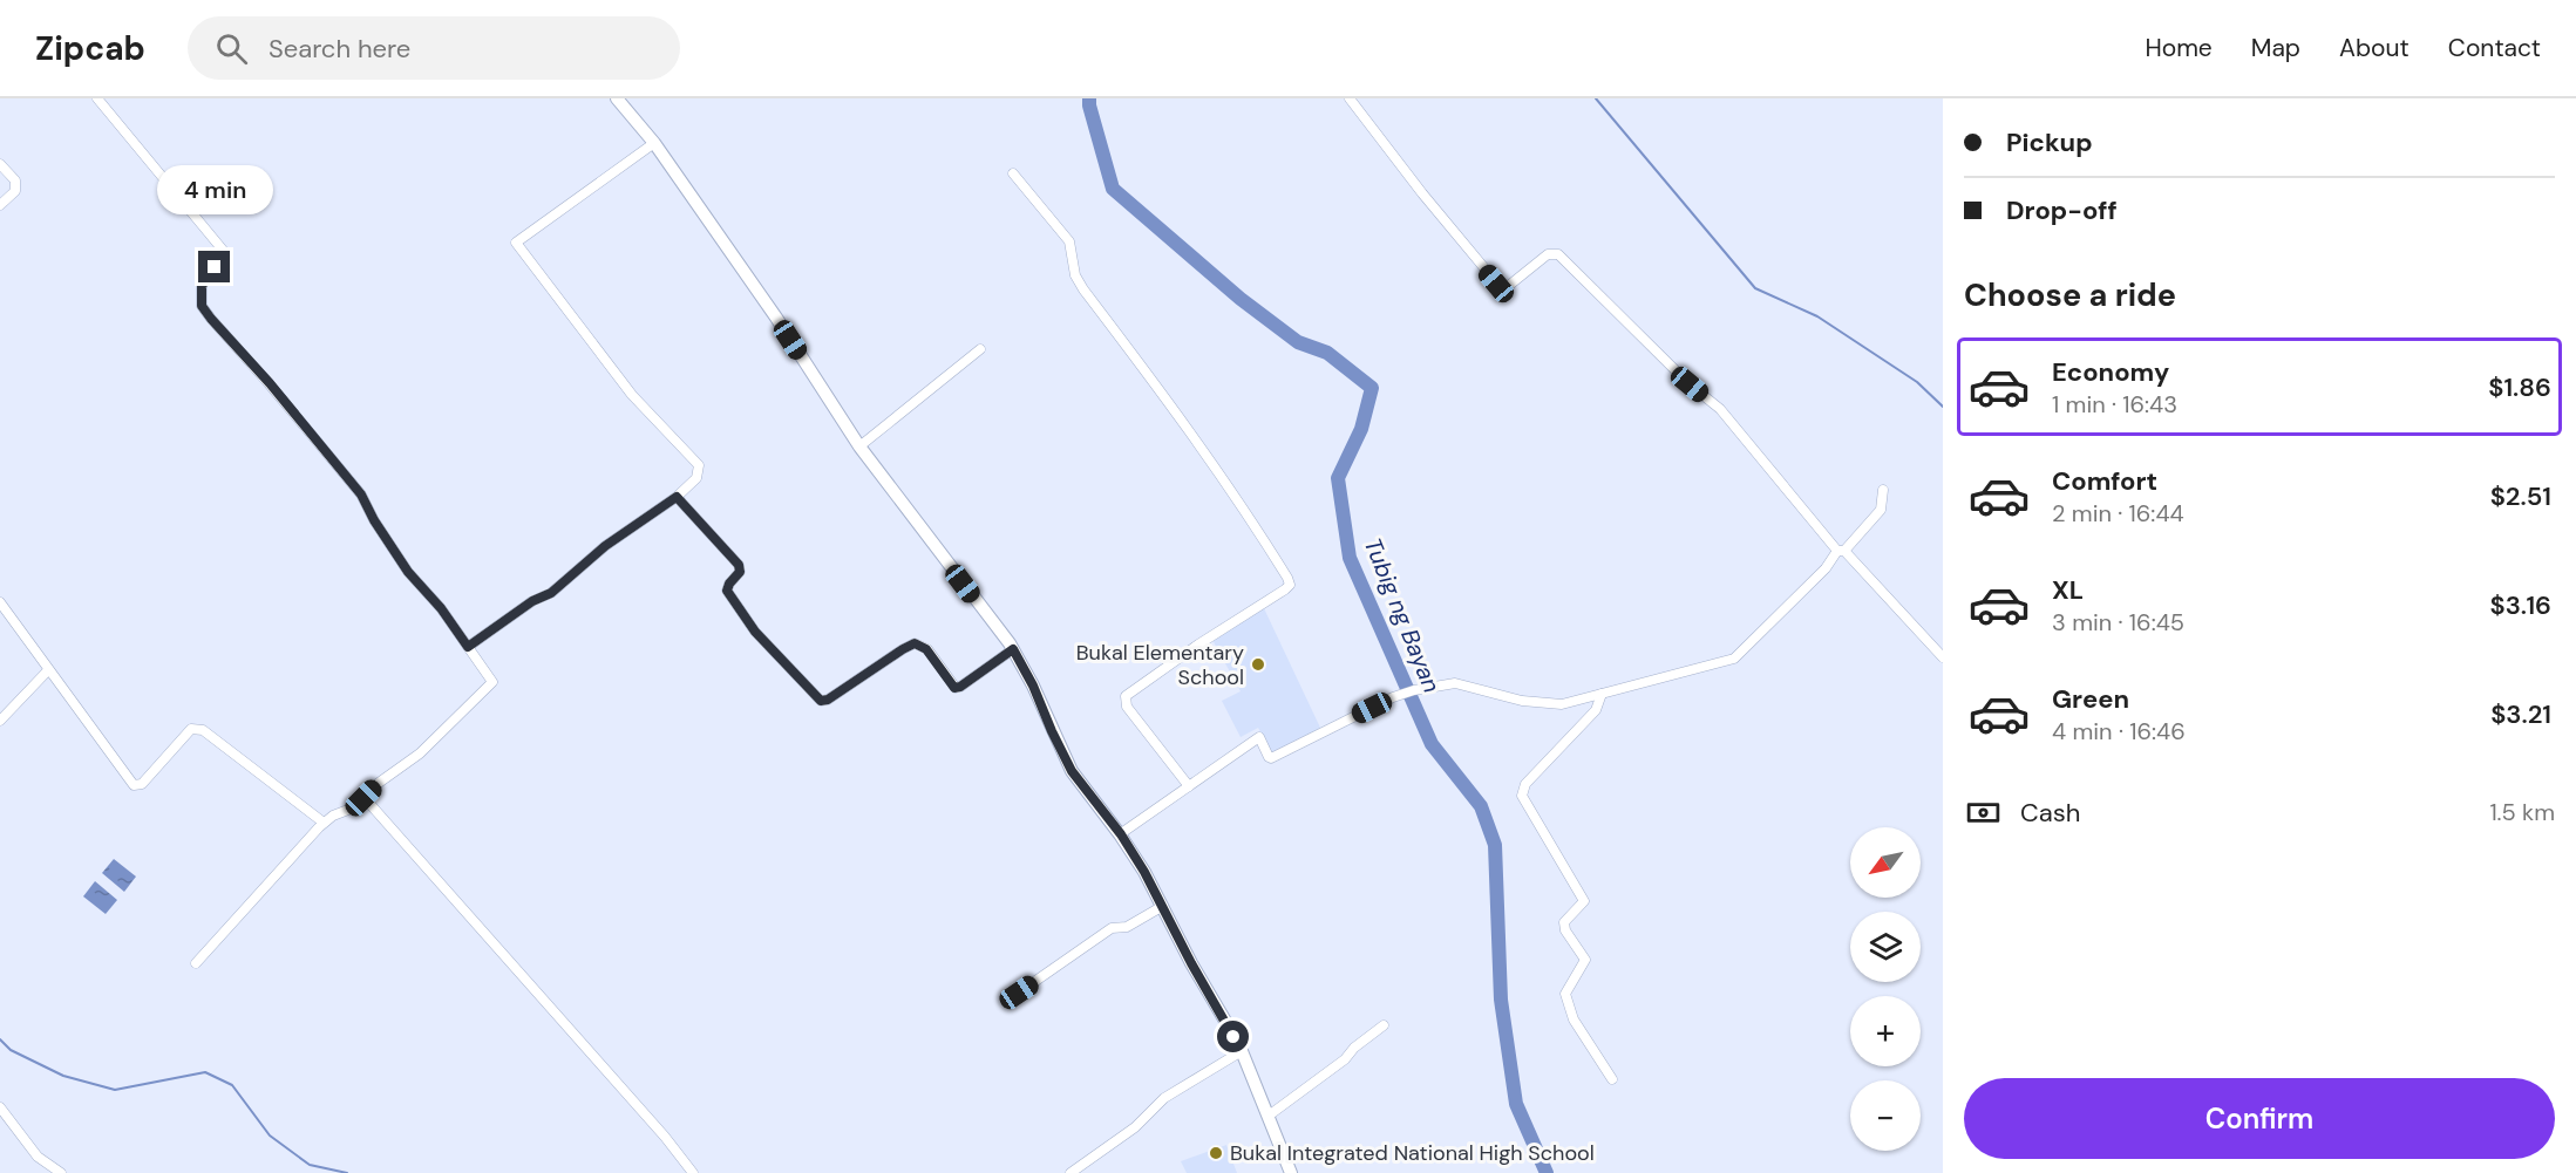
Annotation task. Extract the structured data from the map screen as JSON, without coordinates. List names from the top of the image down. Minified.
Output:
{"water":["Tubig ng Bayan"],"places":["Bukal Elementary School","Bukal Integrated National High School"],"north":"bottom left","page":{"header":"Zipcab","search":"Search here","nav":["Home","Map","About","Contact"],"banner":["Pickup","Drop-off"],"bubble":"4 min","heading":"Choose a ride","list":[{"name":"Economy","note":"1 min · 16:43","value":"$1.86"},{"name":"Comfort","note":"2 min · 16:44","value":"$2.51"},{"name":"XL","note":"3 min · 16:45","value":"$3.16"},{"name":"Green","note":"4 min · 16:46","value":"$3.21"}],"pay":["Cash","1.5 km"],"map_buttons":["+","−"],"buttons":"Confirm"}}
